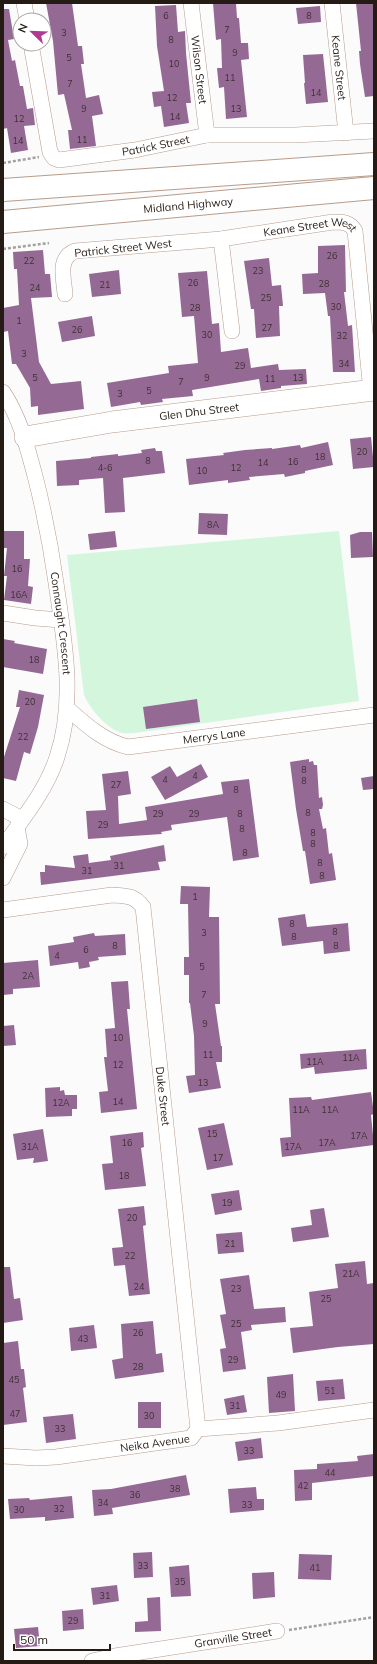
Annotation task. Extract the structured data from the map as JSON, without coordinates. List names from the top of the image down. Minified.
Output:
{"streets":{"highway":["Midland Highway"],"street":["Keane Street","Wilson Street","Patrick Street","Keane Street West","Patrick Street West","Glen Dhu Street","Connaught Crescent","Merrys Lane","Duke Street","Neika Avenue","Granville Street"]},"crossings":[["Keane Street","Patrick Street"],["Wilson Street","Patrick Street"],["Keane Street West","Patrick Street West"],["Keane Street West","Glen Dhu Street"],["Glen Dhu Street","Connaught Crescent"],["Connaught Crescent","Merrys Lane"],["Duke Street","Neika Avenue"]],"house_numbers":["6","8","7","3","8","9","5","10","11","7","14","12","9","13","14","12","11","14","26","22","23","26","28","21","24","25","30","28","1","27","26","30","32","3","34","29","5","9","13","11","7","5","3","20","18","8","16","14","4-6","12","10","8A","16","16A","18","20","22","8","4","4","8","27","8","8","29","29","8","29","8","8","8","8","8","31","31","8","1","8","8","3","8","8","8","6","4","5","2A","7","9","10","11","11A","11A","12","13","14","12A","11A","11A","15","17A","16","17A","31A","17A","17","18","19","20","21","22","21A","24","23","25","25","26","43","29","28","45","51","49","31","47","30","33","33","44","42","38","36","34","33","32","30","33","41","35","31","29"],"scale_bar":"50 m","north":"top left"}
